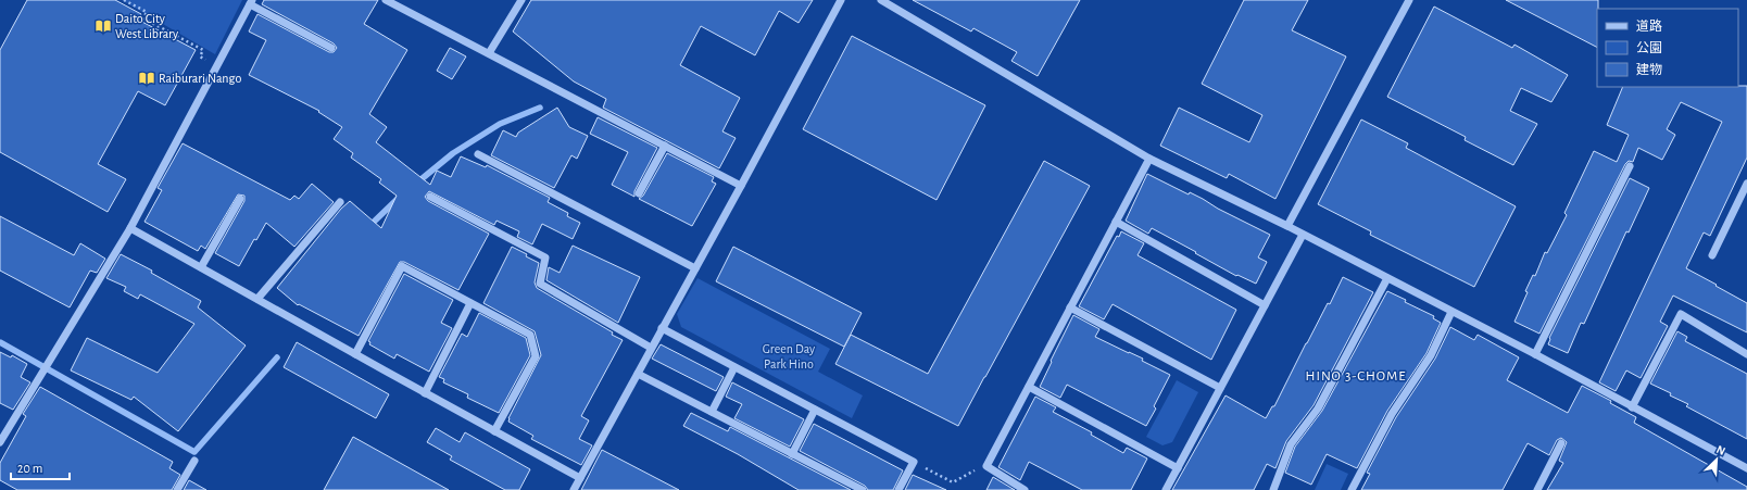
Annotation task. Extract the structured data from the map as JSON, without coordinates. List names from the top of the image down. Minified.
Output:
{"districts":["HINO 3-CHOME"],"parks":["Green Day Park Hino"],"places":{"library":["Daito City West Library","Raiburari Nango"]},"legend":["道路","公園","建物"],"scale_bar":"20 m","north":"top right"}
